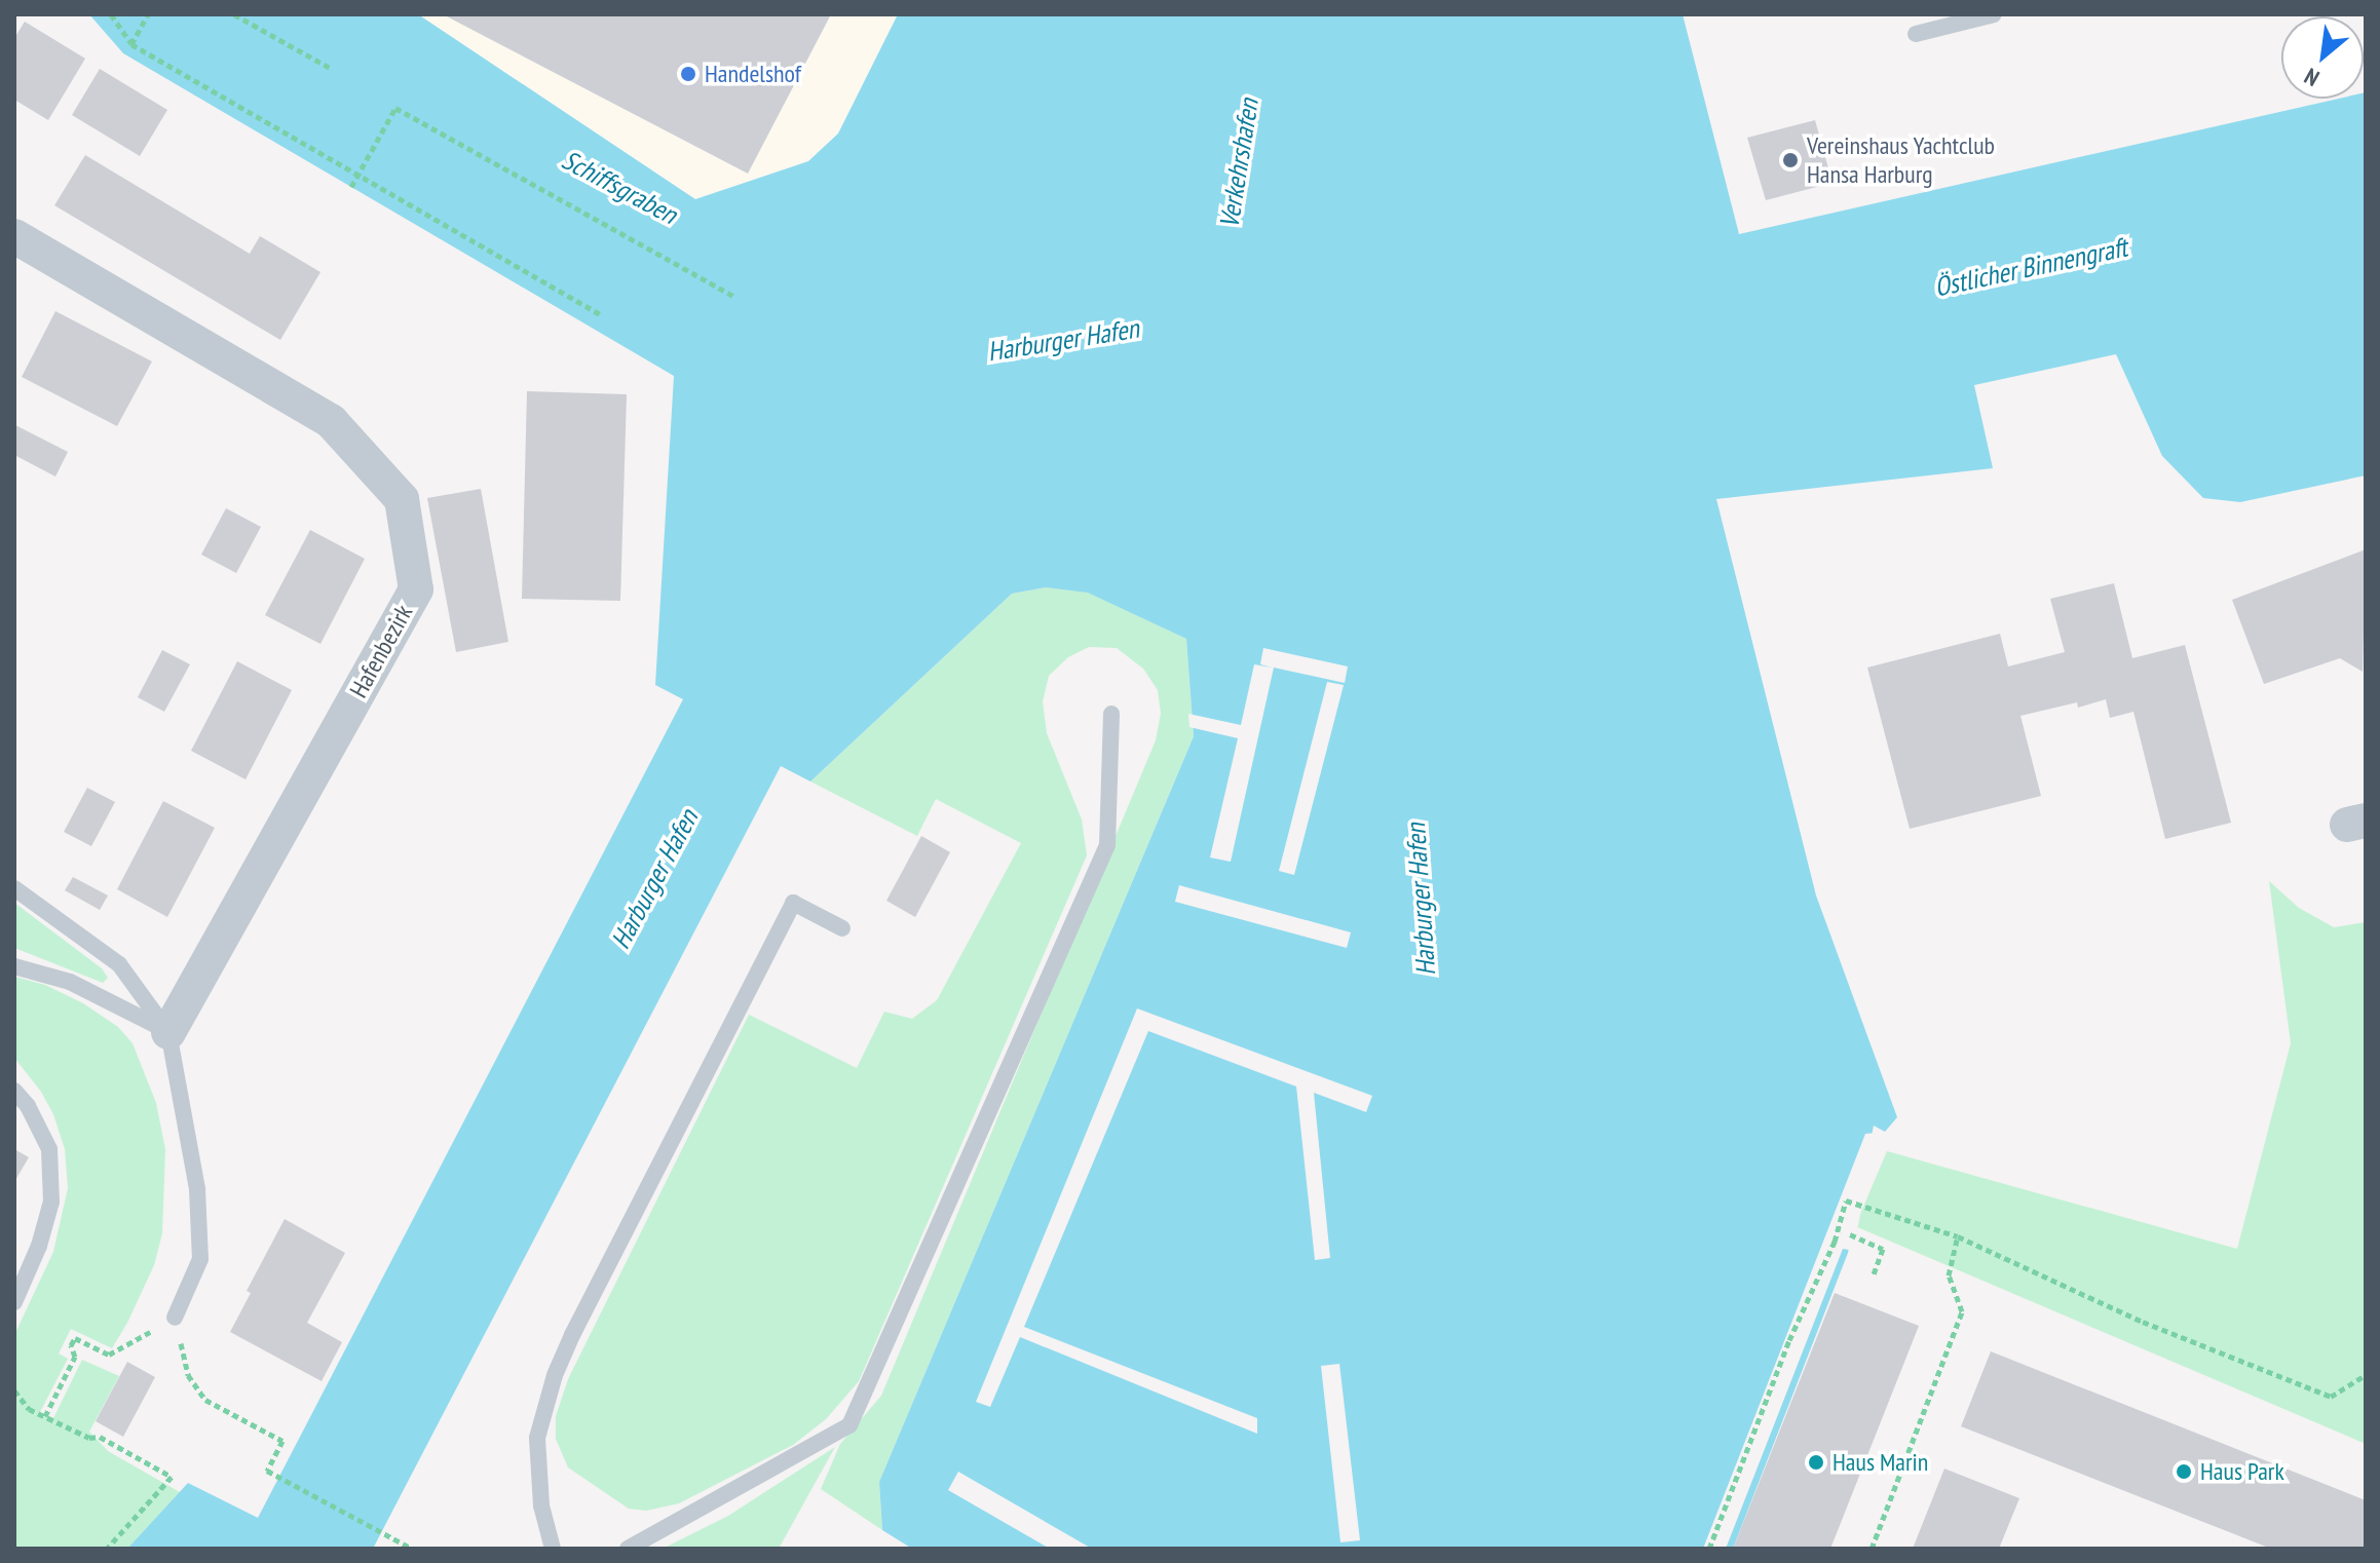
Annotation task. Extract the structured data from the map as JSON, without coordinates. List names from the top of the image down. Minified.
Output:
{"streets":{"street":["Hafenbezirk"]},"water":["Verkehrshafen","Schiffsgraben","Östlicher Binnengraft","Harburger Hafen"],"places":["Handelshof","Vereinshaus Yachtclub Hansa Harburg","Haus Marin","Haus Park"],"north":"bottom left"}
